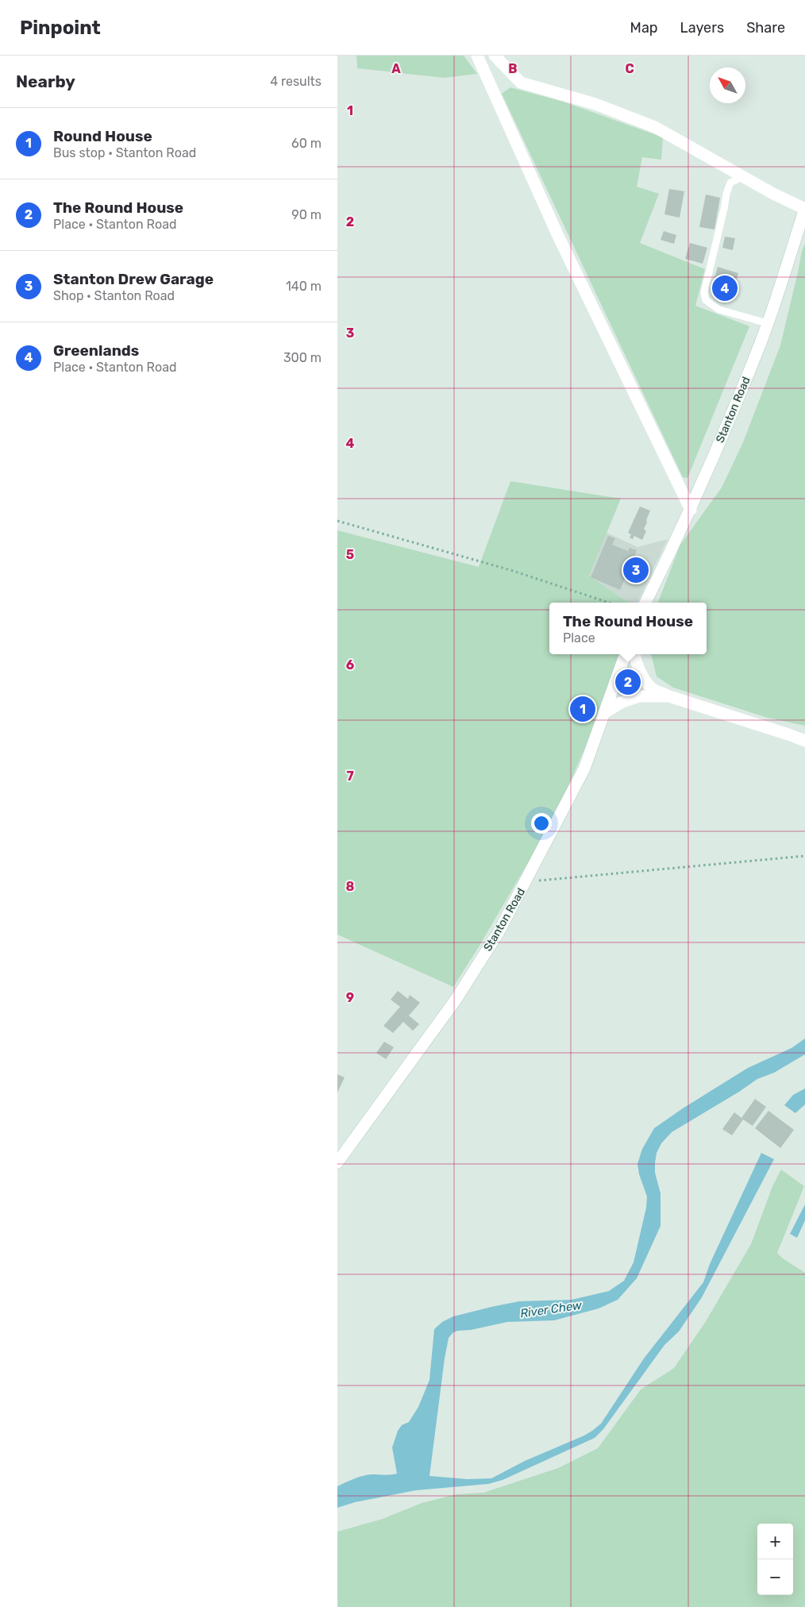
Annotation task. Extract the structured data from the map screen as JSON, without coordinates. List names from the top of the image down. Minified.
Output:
{"streets":{"street":["Stanton Road"]},"water":["River Chew"],"north":"top left","page":{"header":"Pinpoint","nav":["Map","Layers","Share"],"heading":["Nearby","4 results"],"list":[{"mark":"1","name":"Round House","note":"Bus stop · Stanton Road","value":"60 m"},{"mark":"2","name":"The Round House","note":"Place · Stanton Road","value":"90 m"},{"mark":"3","name":"Stanton Drew Garage","note":"Shop · Stanton Road","value":"140 m"},{"mark":"4","name":"Greenlands","note":"Place · Stanton Road","value":"300 m"}],"pins":["4","3","2","1"],"popup":["The Round House","Place"],"map_buttons":["+","−"]},"grid":{"columns":["A","B","C"],"rows":["1","2","3","4","5","6","7","8","9"]}}
